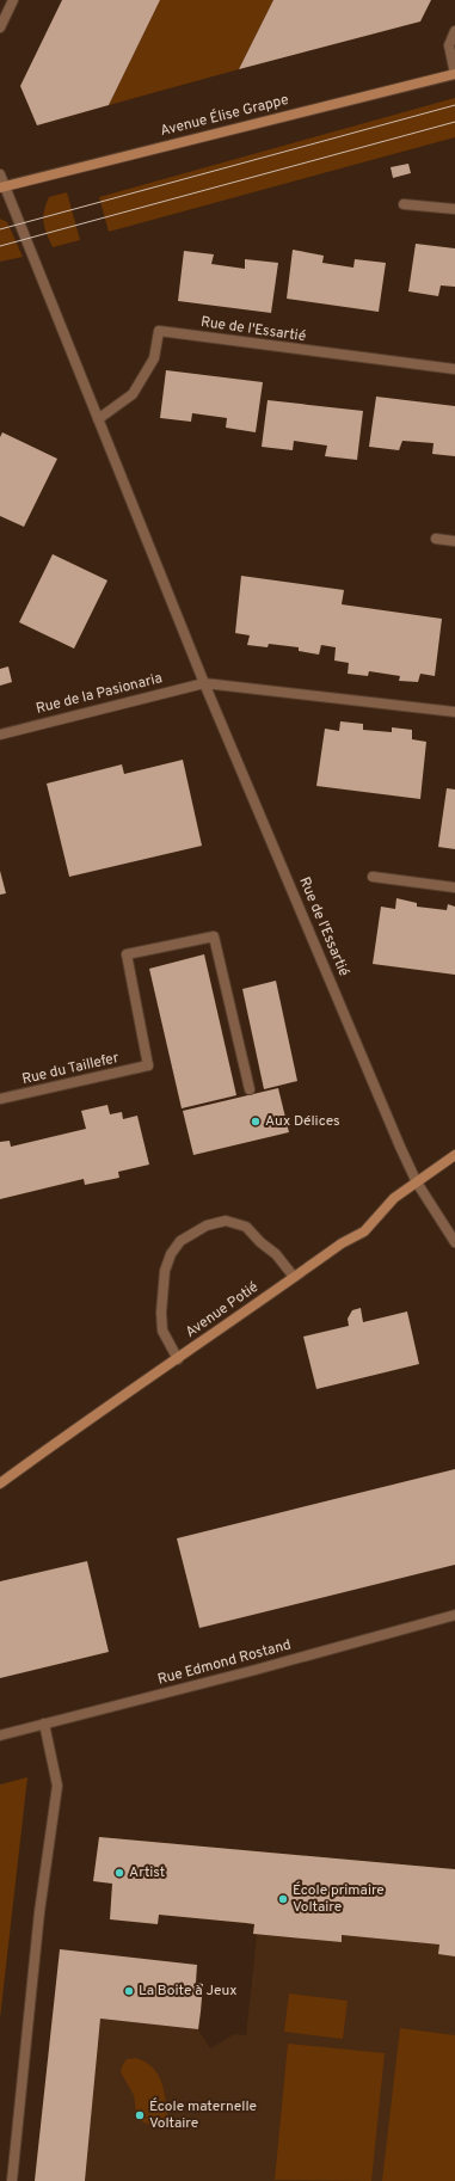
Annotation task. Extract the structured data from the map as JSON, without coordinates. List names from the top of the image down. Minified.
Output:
{"streets":{"street":["Avenue Élise Grappe","Rue de l'Essartié","Rue de la Pasionaria","Rue du Taillefer","Avenue Potié","Rue Edmond Rostand"]},"crossings":[["Avenue Élise Grappe","Rue de l'Essartié"],["Rue de l'Essartié","Rue de la Pasionaria"],["Rue de l'Essartié","Avenue Potié"]],"places":["Aux Délices","Artist","École primaire Voltaire","La Boite à Jeux","École maternelle Voltaire"]}
